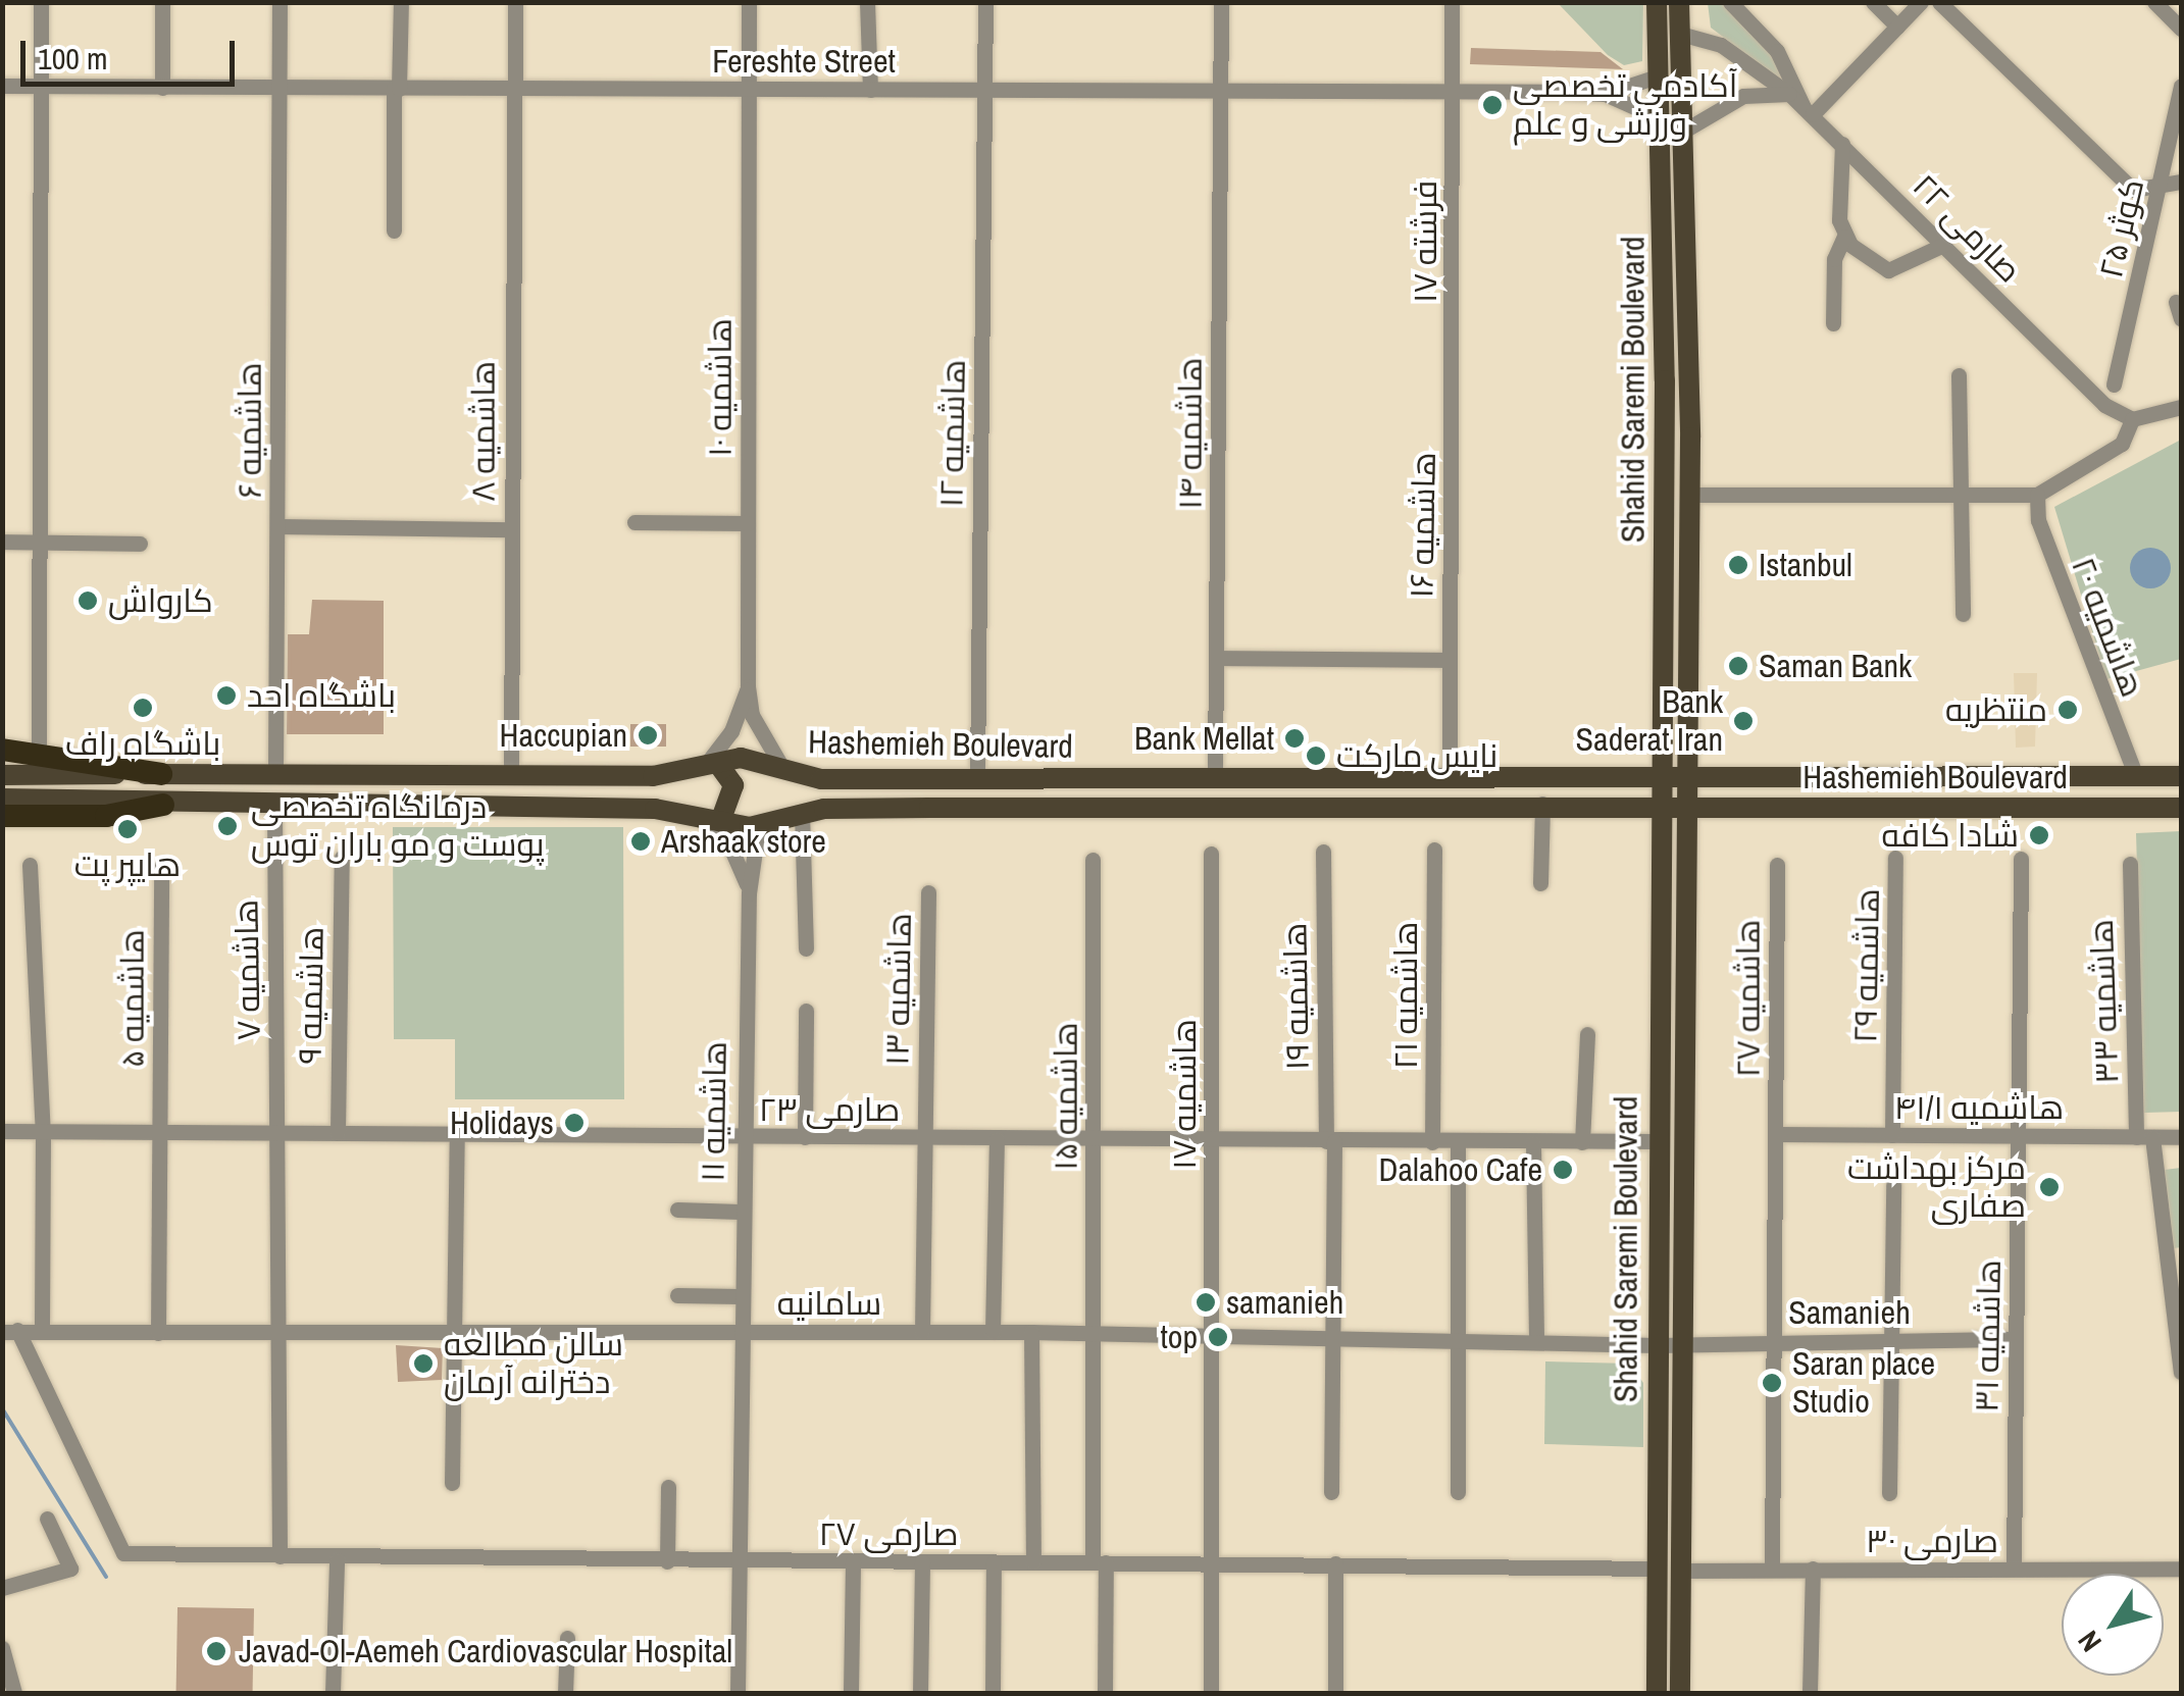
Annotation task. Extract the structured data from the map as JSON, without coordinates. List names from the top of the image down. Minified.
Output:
{"streets":{"main road":["Shahid Saremi Boulevard","Hashemieh Boulevard"],"street":["Fereshte Street","صارمی ۲۲","کوثر ۲۵","فرشته ۱۷","هاشمیه ۱۰","هاشمیه ۶","هاشمیه ۸","هاشمیه ۱۲","هاشمیه ۱۴","هاشمیه ۱۶","هاشمیه ۲۰","هاشمیه ۲۹","هاشمیه ۷","هاشمیه ۱۳","هاشمیه ۹","هاشمیه ۲۱","هاشمیه ۱۹","هاشمیه ۵","هاشمیه ۲۷","هاشمیه ۳۳","هاشمیه ۱۷","هاشمیه ۱۵","هاشمیه ۴۱/۱","صارمی ۲۳","هاشمیه ۱۱","سامانیه","Samanieh","هاشمیه ۳۱","صارمی ۲۷","صارمی ۳۰"]},"crossings":[["Fereshte Street","فرشته ۱۷"],["Fereshte Street","هاشمیه ۱۰"],["Fereshte Street","Shahid Saremi Boulevard"],["Fereshte Street","هاشمیه ۶"],["Fereshte Street","هاشمیه ۸"],["Fereshte Street","هاشمیه ۱۲"],["Fereshte Street","هاشمیه ۱۴"],["صارمی ۲۲","Shahid Saremi Boulevard"],["فرشته ۱۷","هاشمیه ۱۶"],["Shahid Saremi Boulevard","Hashemieh Boulevard"],["Shahid Saremi Boulevard","صارمی ۲۳"],["Shahid Saremi Boulevard","سامانیه"],["Shahid Saremi Boulevard","Samanieh"],["Shahid Saremi Boulevard","صارمی ۲۷"],["Shahid Saremi Boulevard","صارمی ۳۰"],["هاشمیه ۶","Hashemieh Boulevard"],["هاشمیه ۸","Hashemieh Boulevard"],["هاشمیه ۱۲","Hashemieh Boulevard"],["هاشمیه ۱۴","Hashemieh Boulevard"],["هاشمیه ۱۶","Hashemieh Boulevard"],["هاشمیه ۲۰","Hashemieh Boulevard"],["Hashemieh Boulevard","هاشمیه ۷"],["هاشمیه ۲۹","هاشمیه ۴۱/۱"],["هاشمیه ۷","صارمی ۲۳"],["هاشمیه ۷","سامانیه"],["هاشمیه ۷","صارمی ۲۷"],["هاشمیه ۱۳","صارمی ۲۳"],["هاشمیه ۱۳","سامانیه"],["هاشمیه ۹","صارمی ۲۳"],["هاشمیه ۲۱","صارمی ۲۳"],["هاشمیه ۱۹","صارمی ۲۳"],["هاشمیه ۱۹","سامانیه"],["هاشمیه ۵","صارمی ۲۳"],["هاشمیه ۵","سامانیه"],["هاشمیه ۲۷","هاشمیه ۴۱/۱"],["هاشمیه ۲۷","Samanieh"],["هاشمیه ۲۷","صارمی ۳۰"],["هاشمیه ۳۳","هاشمیه ۴۱/۱"],["هاشمیه ۱۷","صارمی ۲۳"],["هاشمیه ۱۷","سامانیه"],["هاشمیه ۱۷","صارمی ۲۷"],["هاشمیه ۱۵","صارمی ۲۳"],["هاشمیه ۱۵","سامانیه"],["هاشمیه ۱۵","صارمی ۲۷"],["هاشمیه ۴۱/۱","هاشمیه ۳۱"],["صارمی ۲۳","هاشمیه ۱۱"],["هاشمیه ۱۱","سامانیه"],["هاشمیه ۱۱","صارمی ۲۷"],["سامانیه","Samanieh"],["سامانیه","صارمی ۲۷"],["Samanieh","هاشمیه ۳۱"],["هاشمیه ۳۱","صارمی ۳۰"]],"places":["آکادمی تخصصی ورزشی و علم","Istanbul","کارواش","Saman Bank","باشگاه احد","باشگاه راف","منتظریه","Bank Saderat Iran","Haccupian","Bank Mellat","نایس مارکت","درمانگاه تخصصی پوست و مو باران توس","هایپر پت","شادا کافه","Arshaak store","Holidays","Dalahoo Cafe","مرکز بهداشت صفاری","samanieh","top","سالن مطالعه دخترانه آرمان","Saran place Studio","Javad-Ol-Aemeh Cardiovascular Hospital"],"scale_bar":"100 m","north":"bottom left"}
